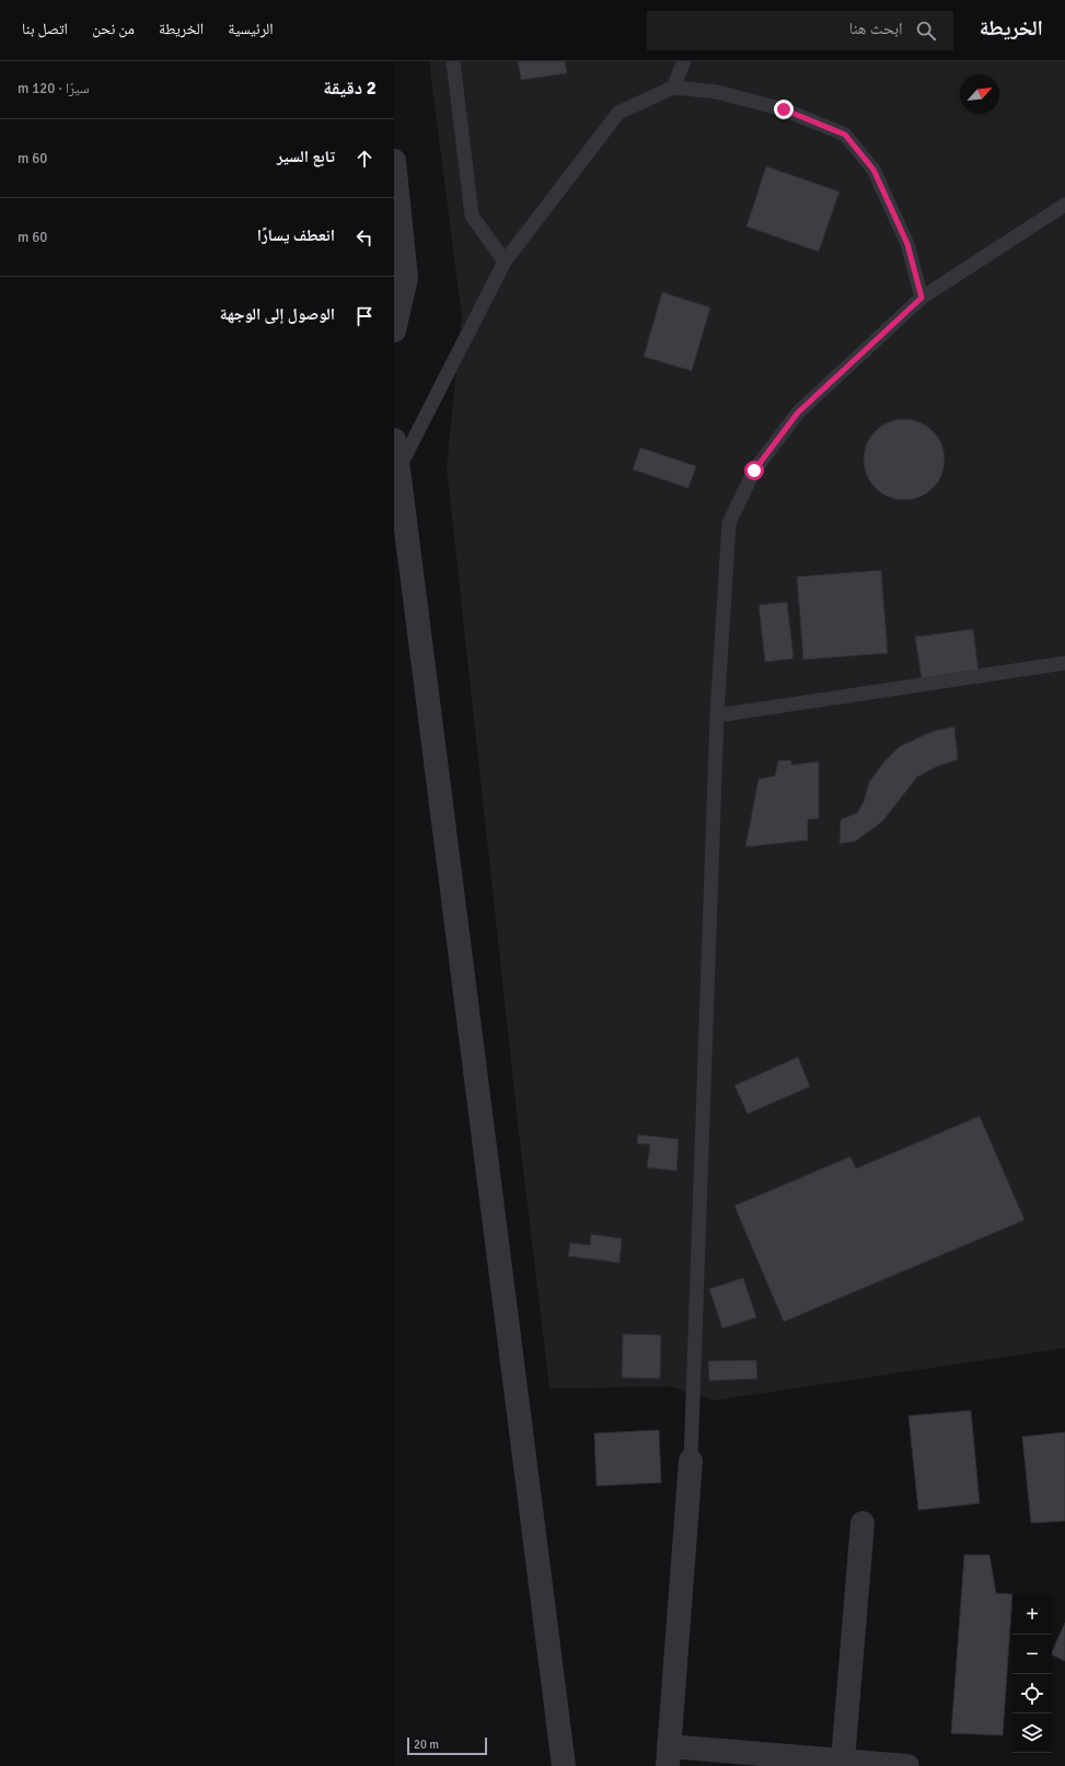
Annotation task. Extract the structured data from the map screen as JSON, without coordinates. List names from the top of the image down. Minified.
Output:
{"scale_bar":"20 m","north":"top right","page":{"header":"الخريطة","search":"ابحث هنا","nav":["الرئيسية","الخريطة","من نحن","اتصل بنا"],"heading":["2 دقيقة","سيرًا · 120 m"],"list":[["تابع السير","60 m"],["انعطف يسارًا","60 m"],"الوصول إلى الوجهة"],"map_buttons":["+","−"],"scale":"20 m"}}
